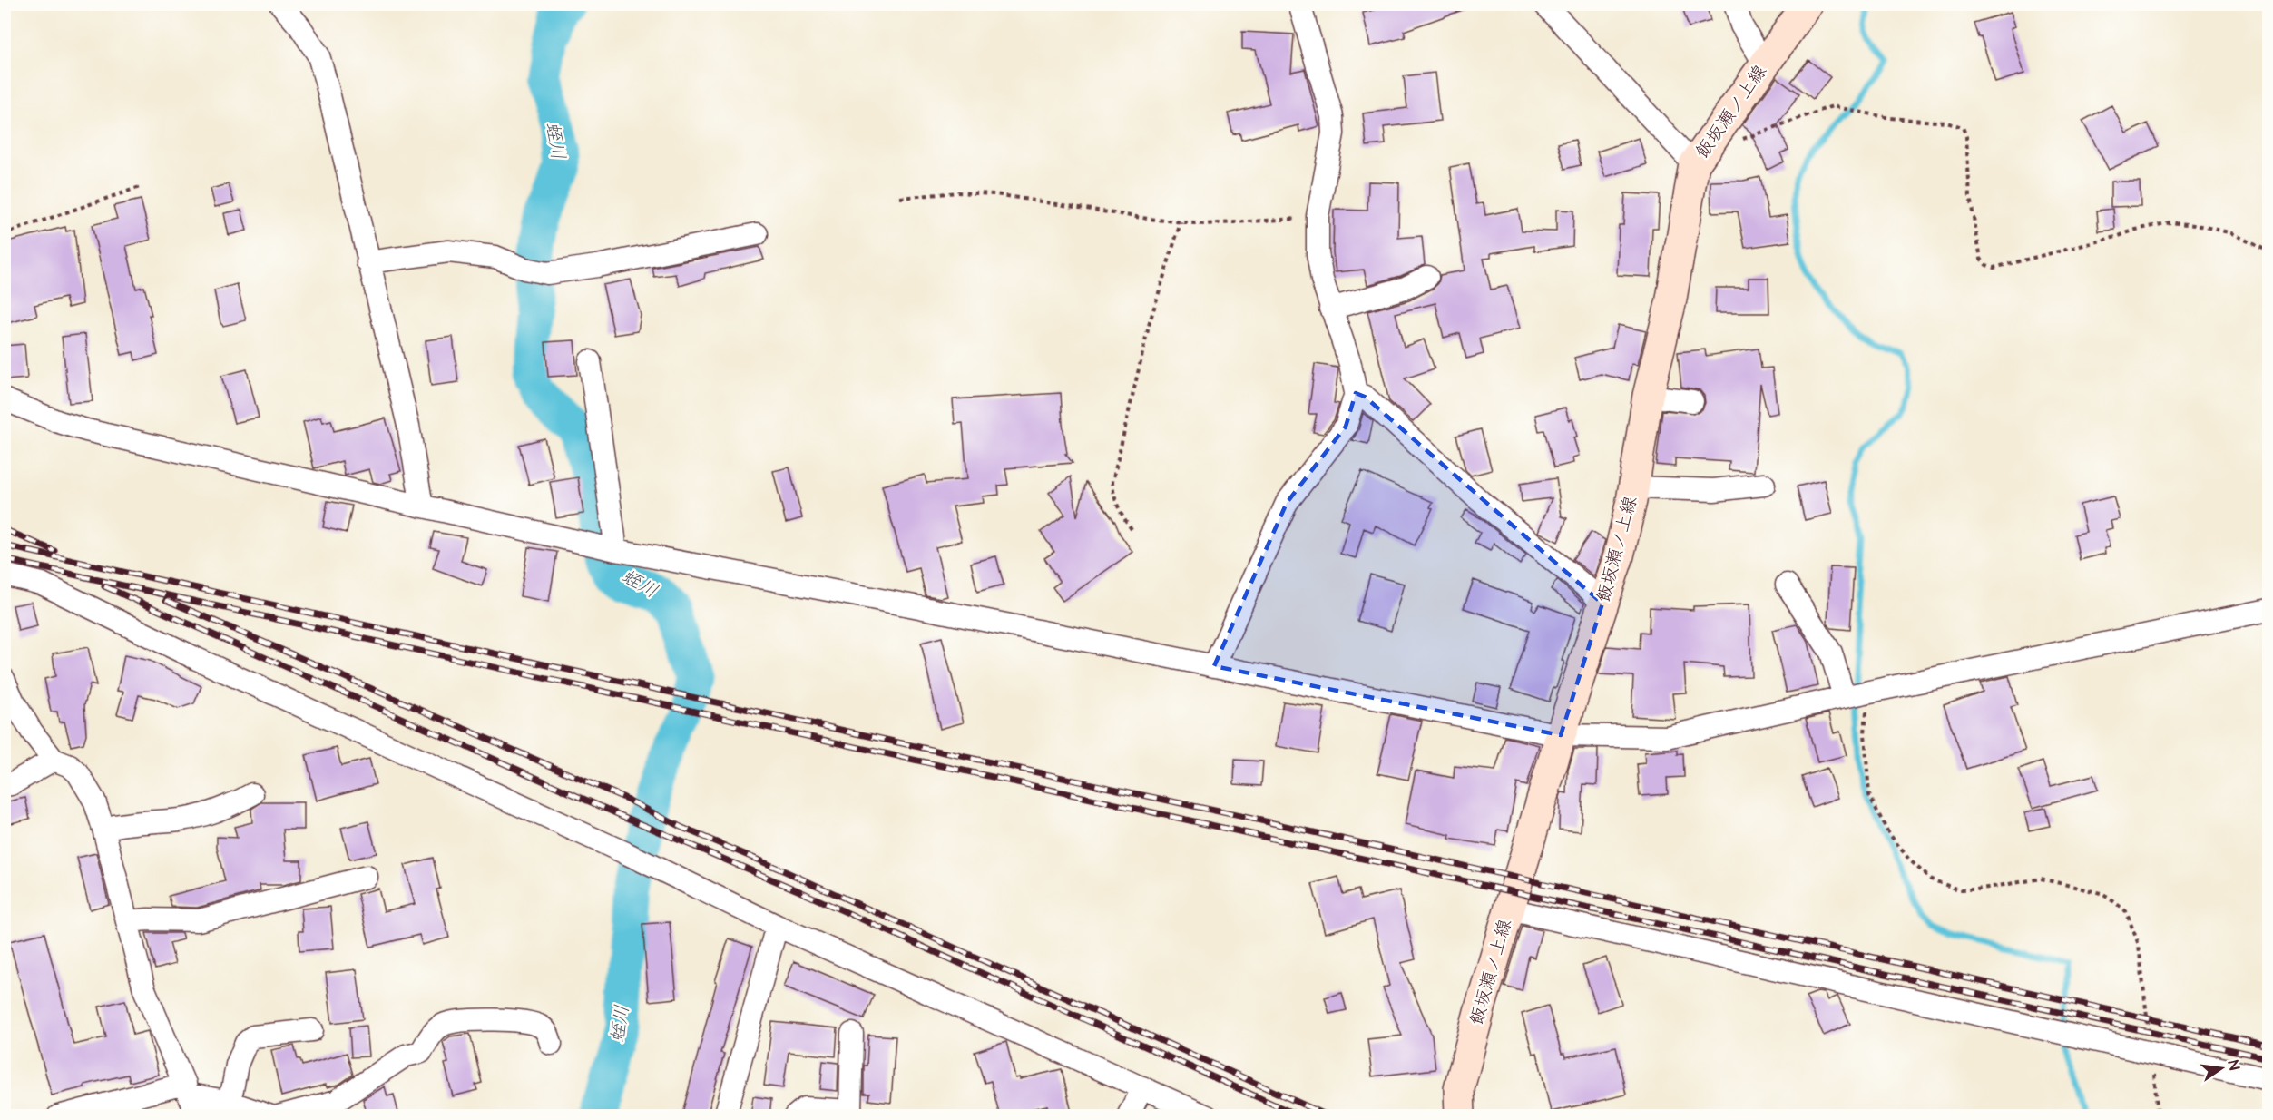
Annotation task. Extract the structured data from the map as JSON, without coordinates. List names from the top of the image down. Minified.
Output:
{"streets":{"main road":["飯坂瀬ノ上線"]},"water":["蛭川"],"north":"right"}
